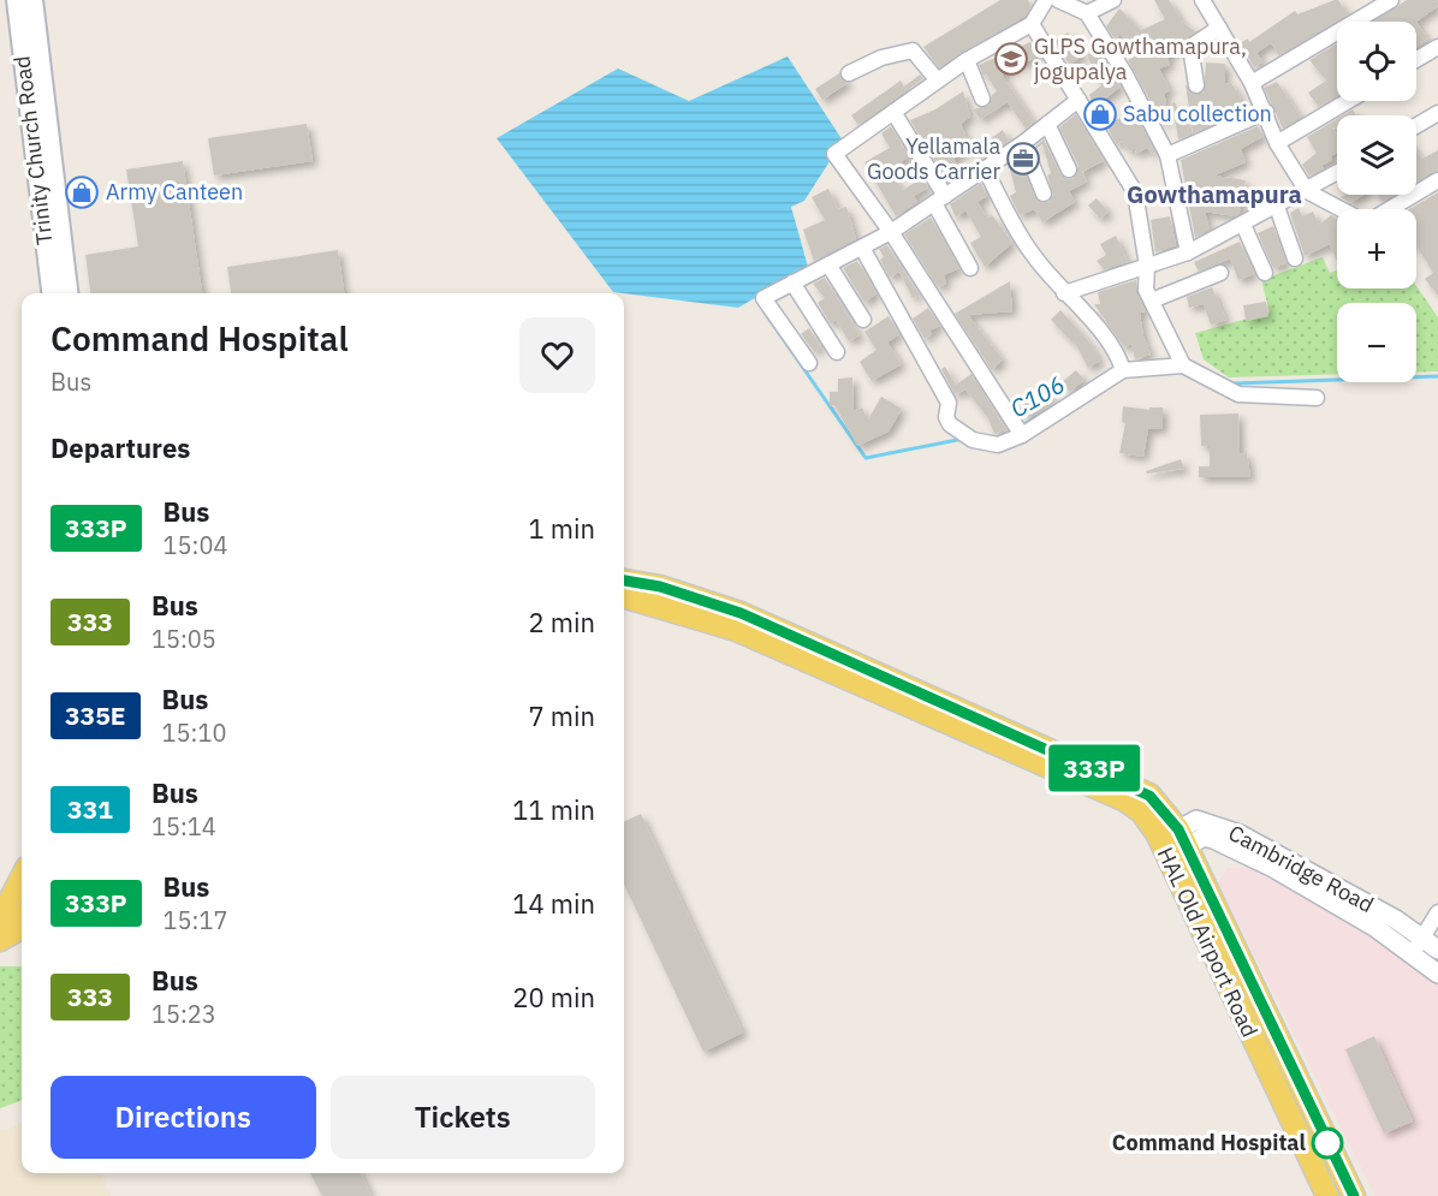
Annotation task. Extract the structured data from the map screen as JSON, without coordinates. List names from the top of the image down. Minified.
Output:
{"streets":{"main road":["Trinity Church Road","HAL Old Airport Road"],"street":["Cambridge Road"]},"crossings":[["Cambridge Road","HAL Old Airport Road"]],"districts":["Gowthamapura"],"water":["C106"],"places":{"school or university":["GLPS Gowthamapura, jogupalya"],"shop":["Sabu collection","Army Canteen"],"office":["Yellamala Goods Carrier"],"other":["Command Hospital"]},"lines":["bus line 333P"],"page":{"on_map":"333P","map_buttons":["+","−"],"heading":[["Command Hospital","Bus"],"Departures"],"list":[{"mark":"333P","name":"Bus","note":"15:04","value":"1 min"},{"mark":"333","name":"Bus","note":"15:05","value":"2 min"},{"mark":"335E","name":"Bus","note":"15:10","value":"7 min"},{"mark":"331","name":"Bus","note":"15:14","value":"11 min"},{"mark":"333P","name":"Bus","note":"15:17","value":"14 min"},{"mark":"333","name":"Bus","note":"15:23","value":"20 min"}],"buttons":["Directions","Tickets"]}}
